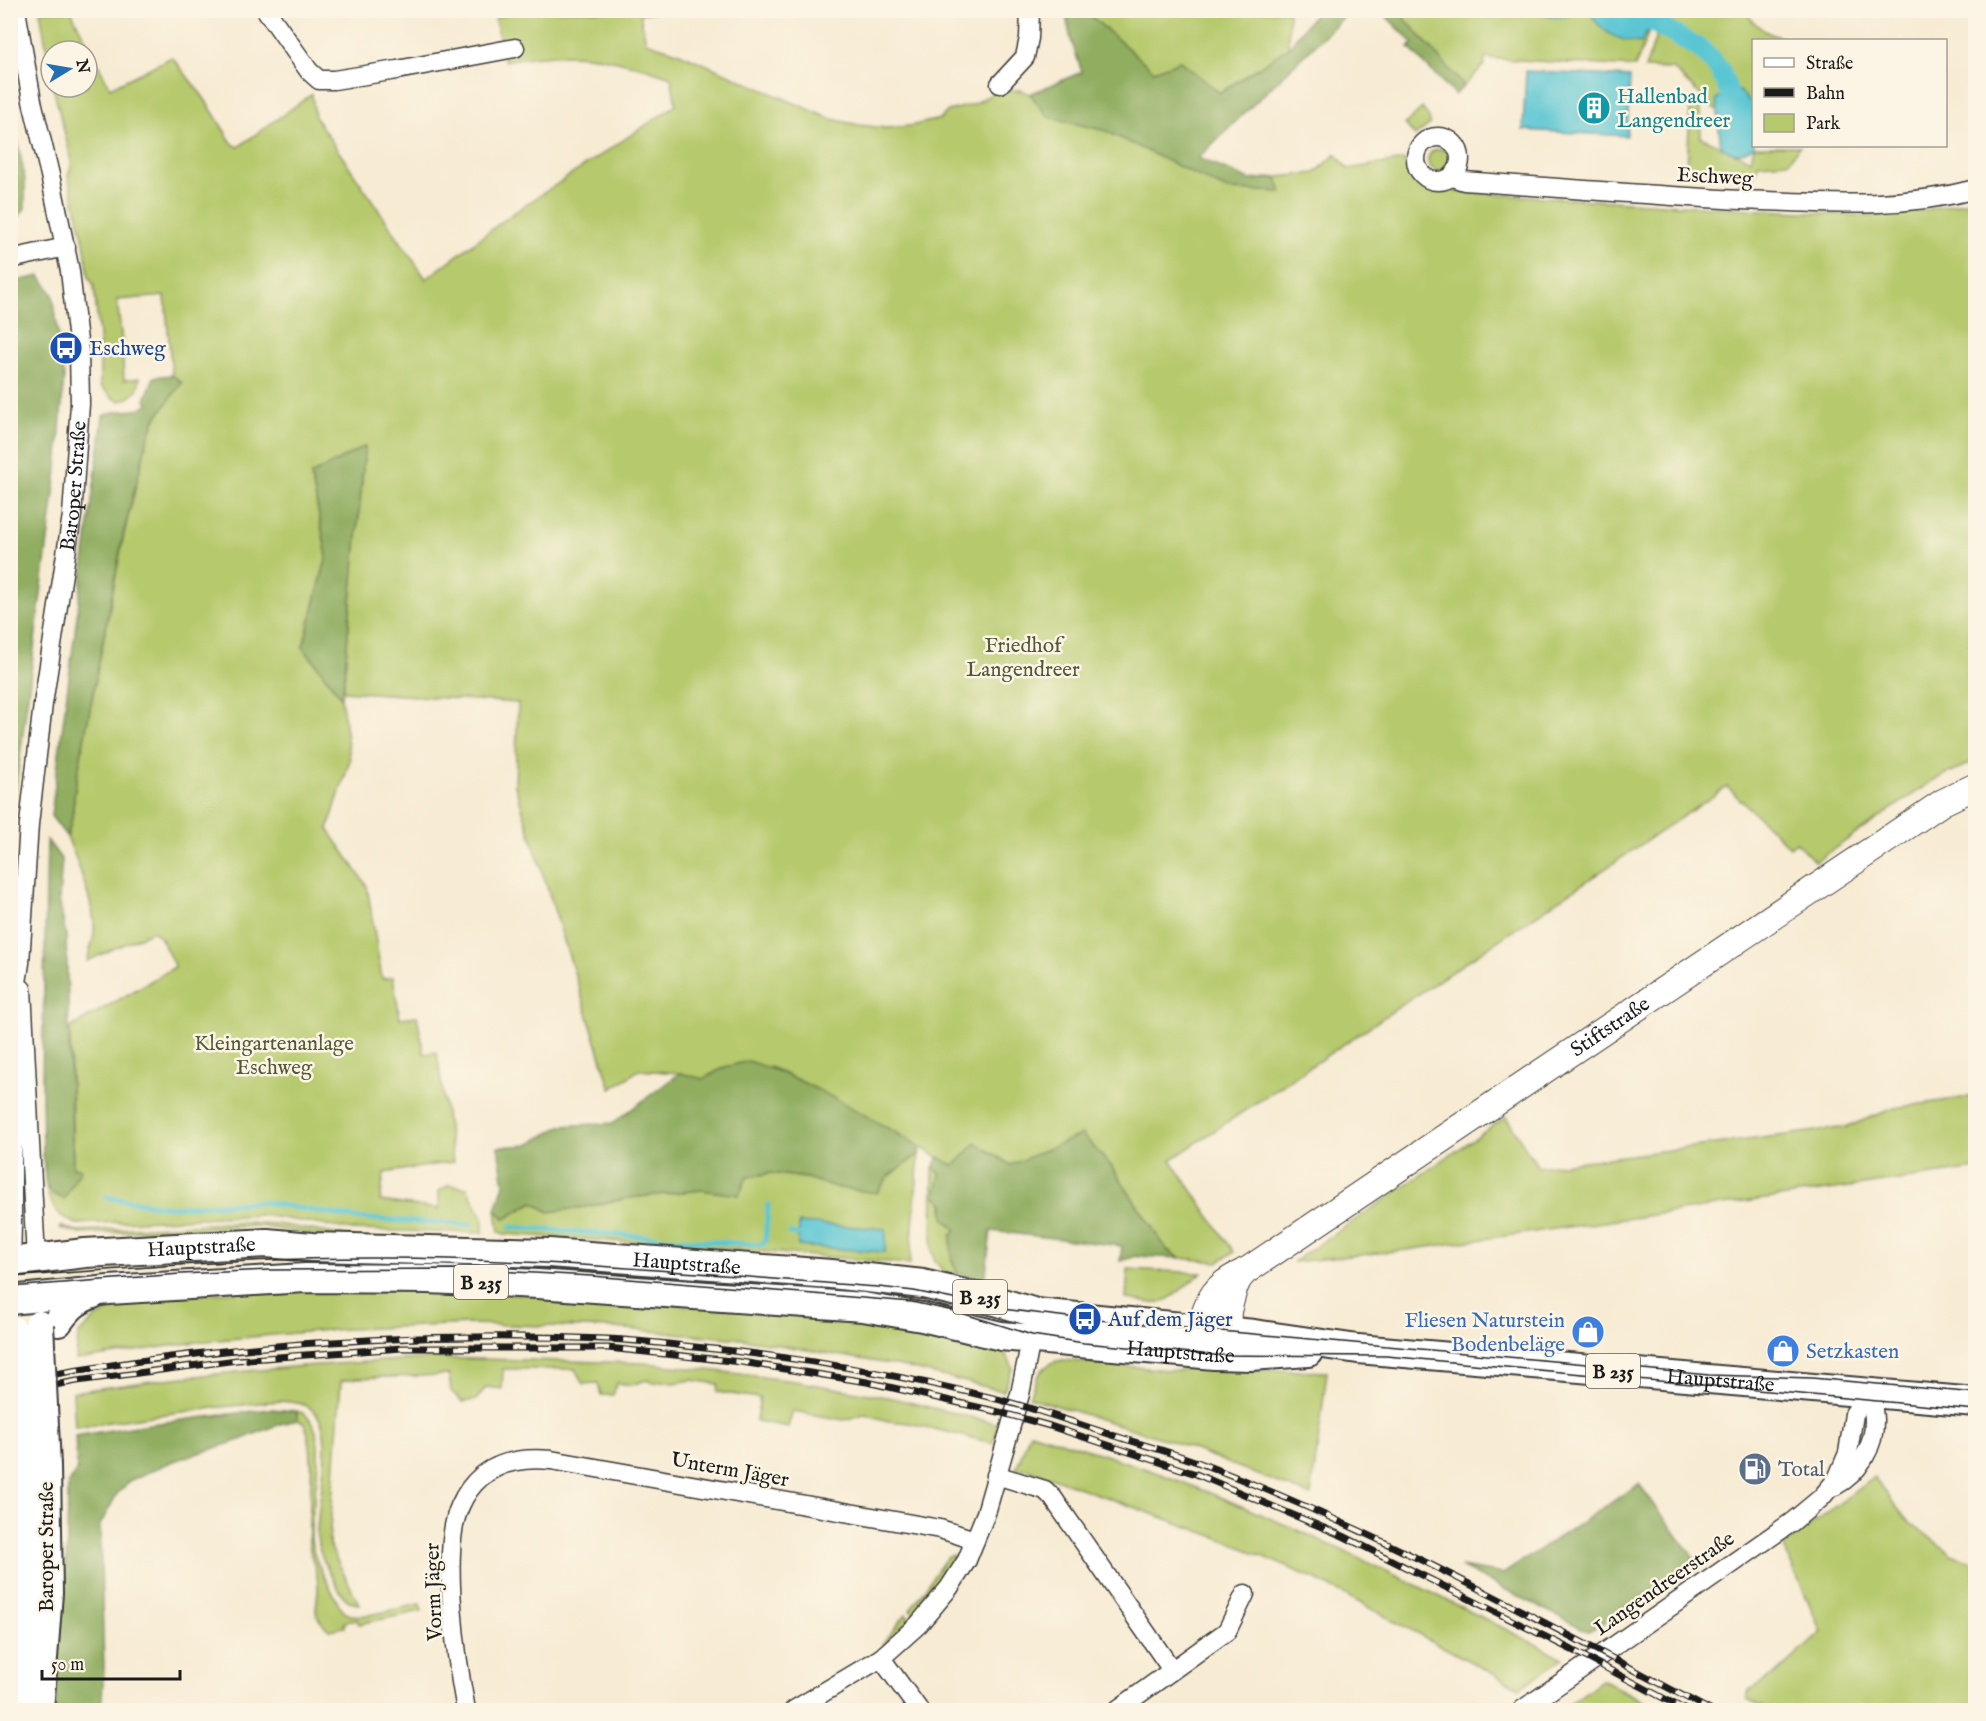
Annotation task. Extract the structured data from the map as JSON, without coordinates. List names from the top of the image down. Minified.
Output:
{"streets":{"main road":["Baroper Straße","Hauptstraße","B 235"],"street":["Eschweg","Stiftstraße","Unterm Jäger","Langendreerstraße","Vorm Jäger"]},"crossings":[["Baroper Straße","Hauptstraße"],["Stiftstraße","Hauptstraße"],["Hauptstraße","Langendreerstraße"],["Unterm Jäger","Vorm Jäger"]],"parks":["Friedhof Langendreer","Kleingartenanlage Eschweg"],"places":{"building":["Hallenbad Langendreer"],"bus stop":["Eschweg","Auf dem Jäger"],"shop":["Fliesen Naturstein Bodenbeläge","Setzkasten"],"fuel station":["Total"]},"legend":["Straße","Bahn","Park"],"scale_bar":"50 m","north":"right"}
